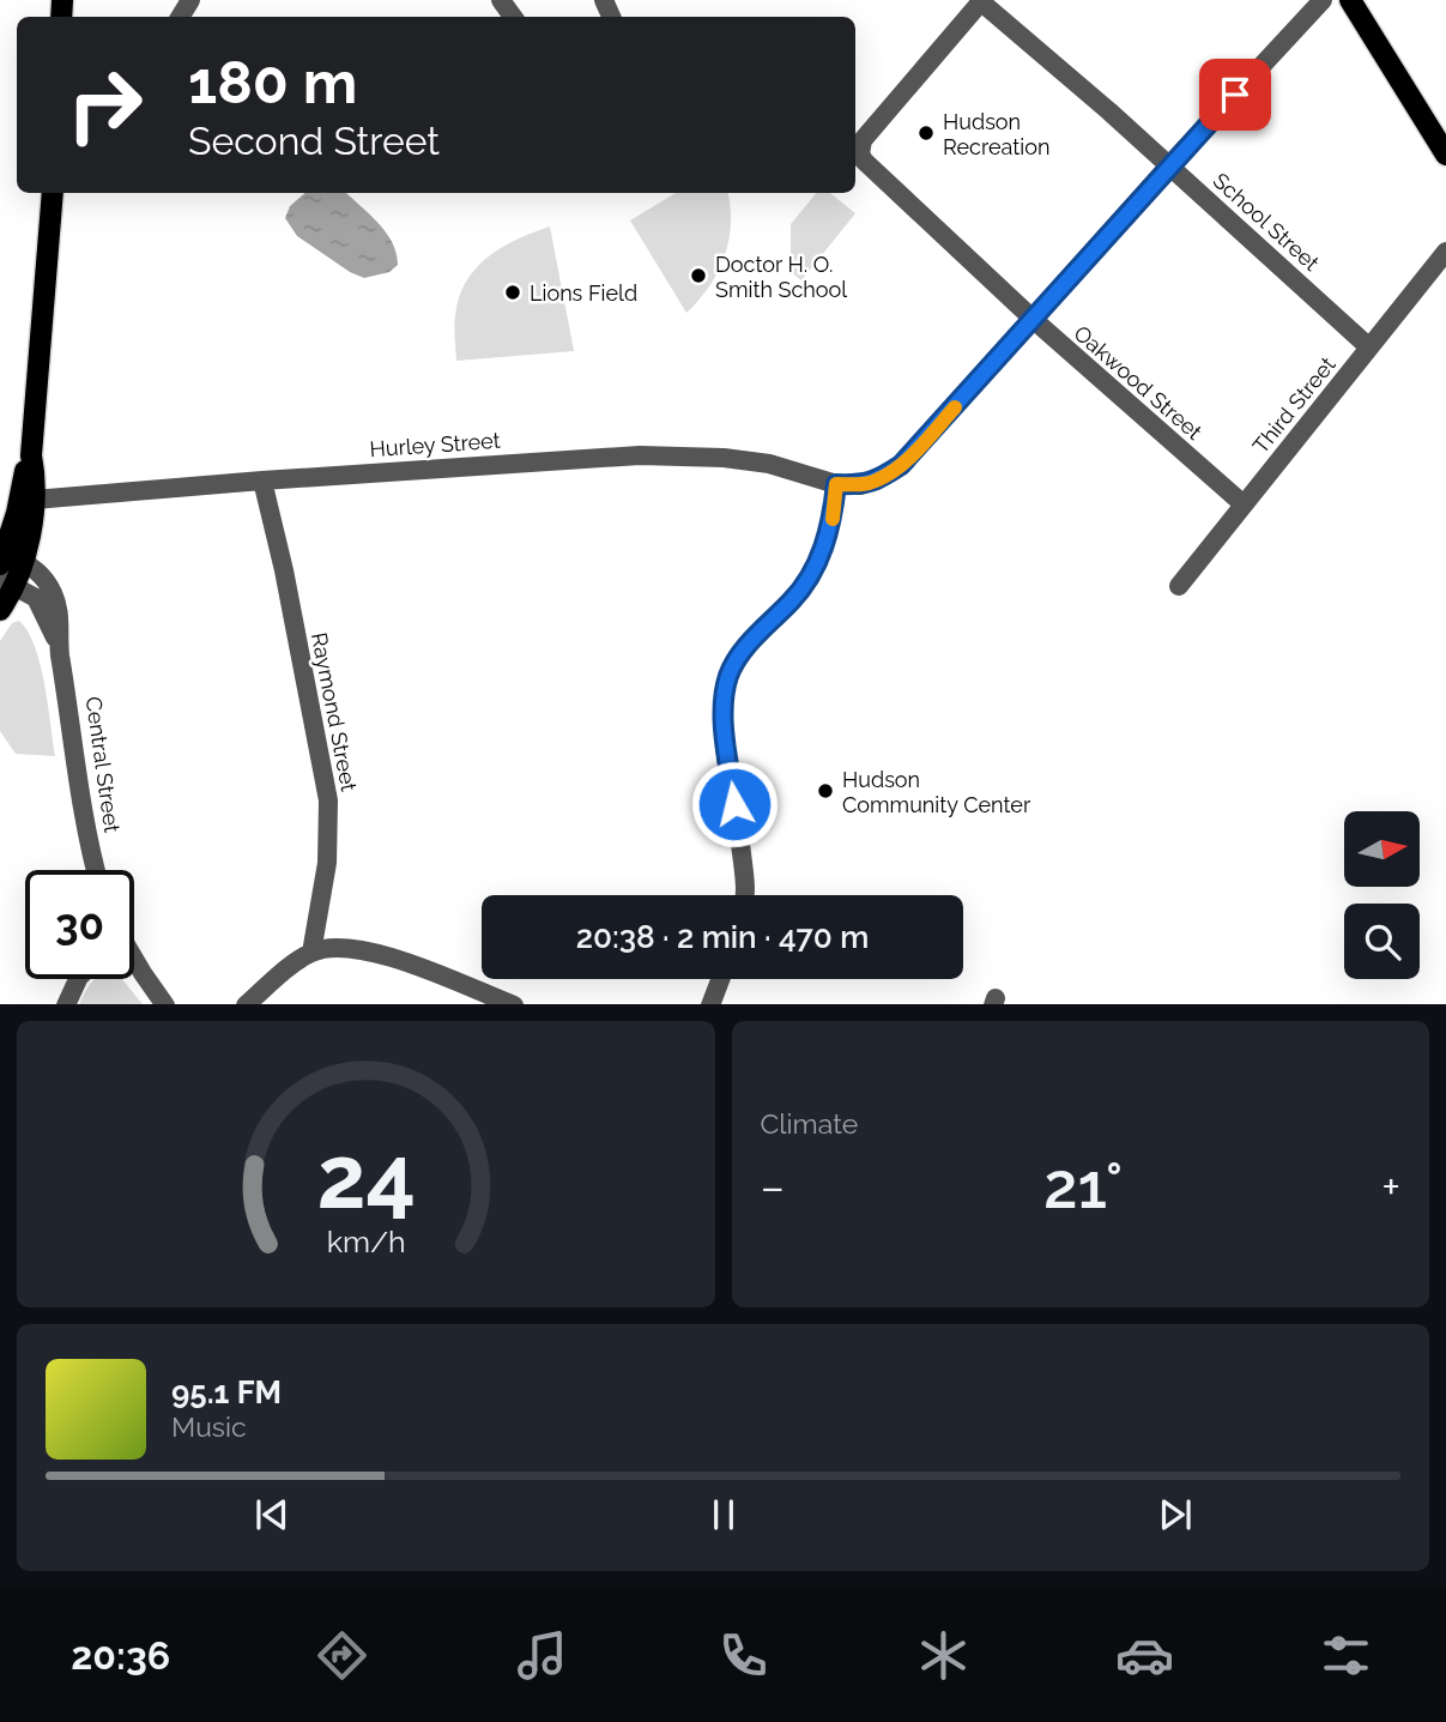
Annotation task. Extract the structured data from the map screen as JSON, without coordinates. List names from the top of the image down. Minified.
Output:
{"streets":{"street":["School Street","Oakwood Street","Third Street","Hurley Street","Raymond Street","Central Street"]},"crossings":[["School Street","Oakwood Street"],["School Street","Third Street"],["Oakwood Street","Third Street"],["Hurley Street","Raymond Street"]],"places":["Hudson Recreation","Doctor H. O. Smith School","Lions Field","Hudson Community Center"],"north":"right","page":{"turn":["180 m","Second Street"],"limit":"30","trip":"20:38 · 2 min · 470 m","tile":"Climate","heat":["−","21°","+"],"song":["95.1 FM","Music"],"tabs":"20:36","gauge":["24","km/h"]}}
